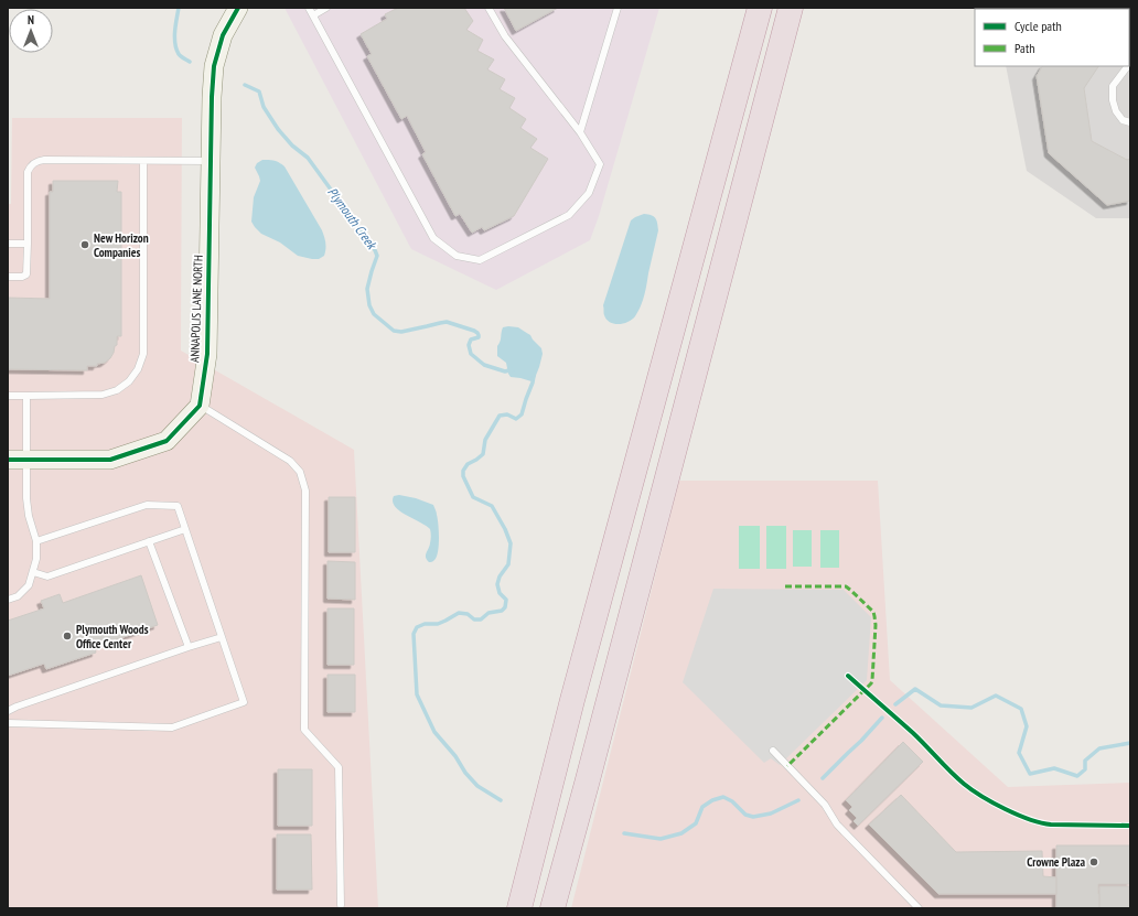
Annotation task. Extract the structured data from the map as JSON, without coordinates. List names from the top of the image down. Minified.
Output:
{"streets":{"street":["ANNAPOLIS LANE NORTH"]},"water":["Plymouth Creek"],"places":["New Horizon Companies","Plymouth Woods Office Center","Crowne Plaza"],"legend":["Cycle path","Path"],"north":"top"}
